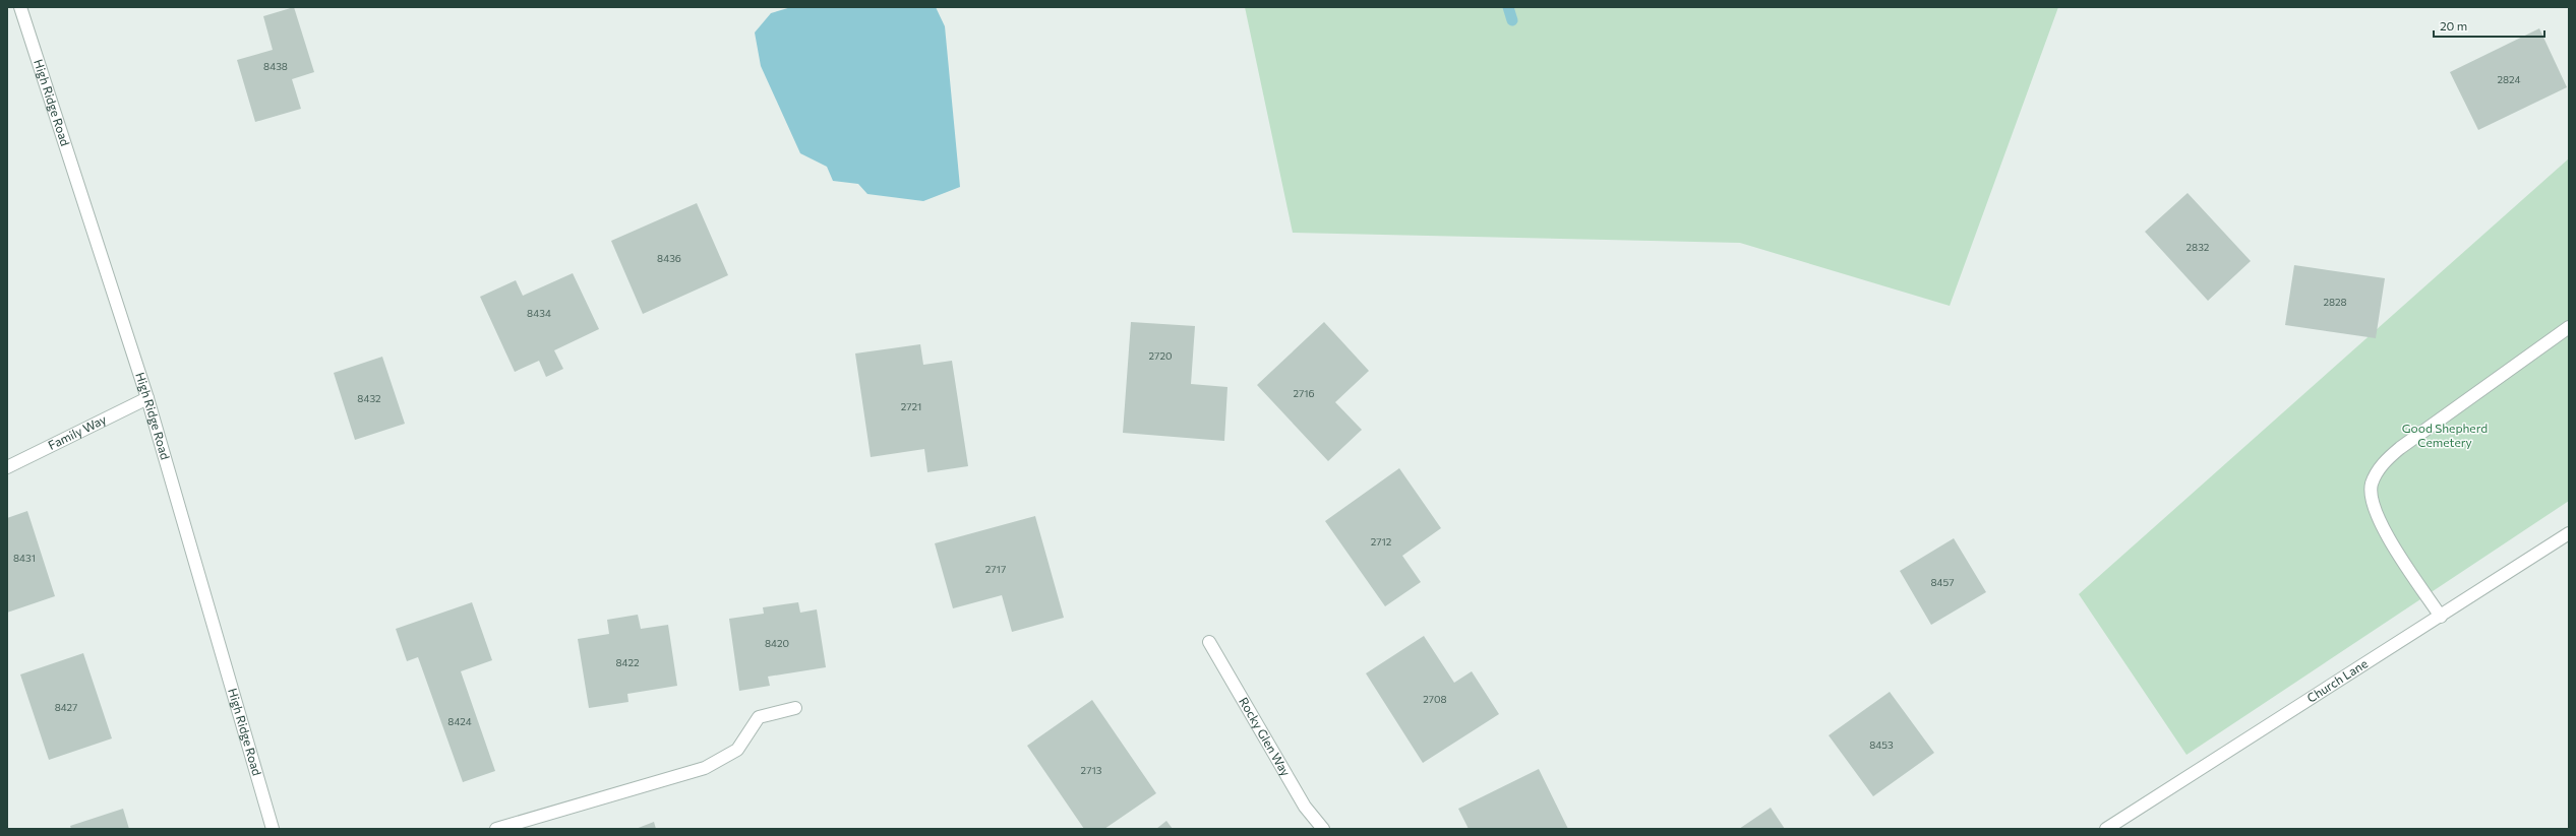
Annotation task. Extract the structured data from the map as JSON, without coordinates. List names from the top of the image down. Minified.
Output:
{"streets":{"street":["High Ridge Road","Family Way","Church Lane","Rocky Glen Way"]},"crossings":[["High Ridge Road","Family Way"]],"parks":["Good Shepherd Cemetery"],"house_numbers":["8438","2824","2832","8436","2828","8434","2720","2716","8432","2721","2712","8431","2717","8457","8420","8422","2708","8427","8424","8453","2713"],"scale_bar":"20 m"}
